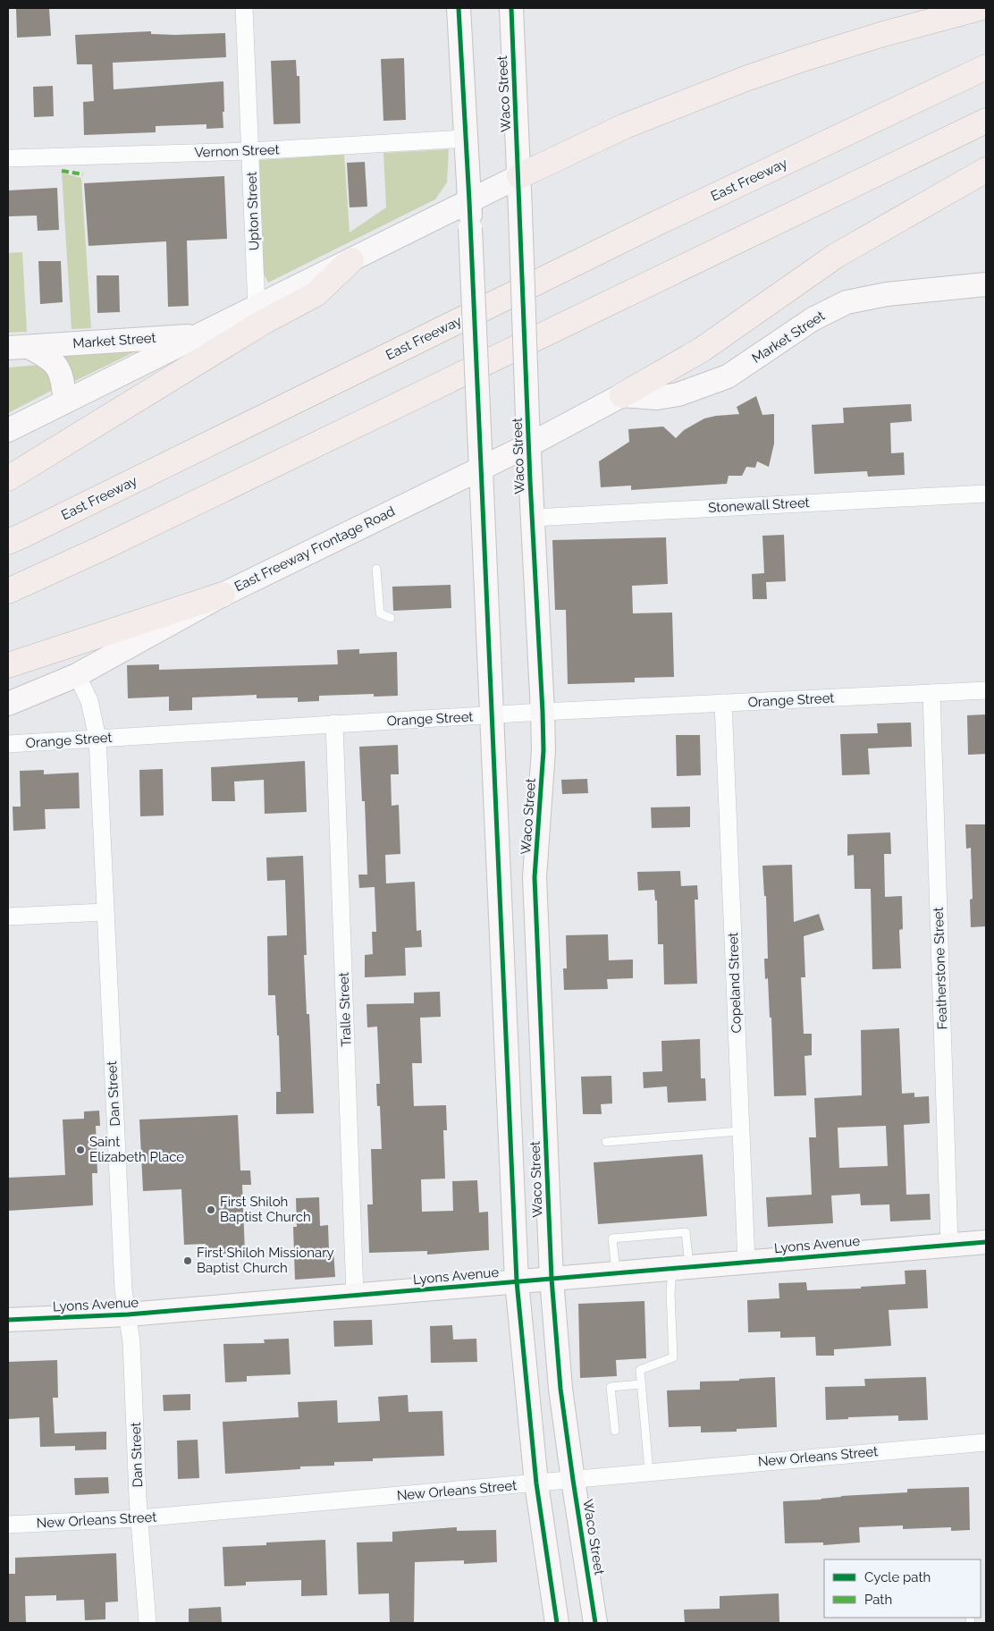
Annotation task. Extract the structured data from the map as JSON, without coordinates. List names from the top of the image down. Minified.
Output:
{"streets":{"highway":["East Freeway"],"main road":["Waco Street","Market Street","East Freeway Frontage Road","Lyons Avenue"],"street":["Vernon Street","Upton Street","Stonewall Street","Orange Street","Featherstone Street","Copeland Street","Tralle Street","Dan Street","New Orleans Street"]},"crossings":[["Waco Street","Vernon Street"],["Waco Street","Stonewall Street"],["Waco Street","East Freeway Frontage Road"],["Waco Street","Orange Street"],["Waco Street","Lyons Avenue"],["Waco Street","New Orleans Street"],["Vernon Street","Upton Street"],["Market Street","East Freeway Frontage Road"],["East Freeway Frontage Road","Dan Street"],["Orange Street","Featherstone Street"],["Orange Street","Copeland Street"],["Orange Street","Tralle Street"],["Orange Street","Dan Street"],["Featherstone Street","Lyons Avenue"],["Copeland Street","Lyons Avenue"],["Tralle Street","Lyons Avenue"],["Dan Street","Lyons Avenue"],["Dan Street","New Orleans Street"]],"places":["Saint Elizabeth Place","First Shiloh Baptist Church","First Shiloh Missionary Baptist Church"],"legend":["Cycle path","Path"]}
